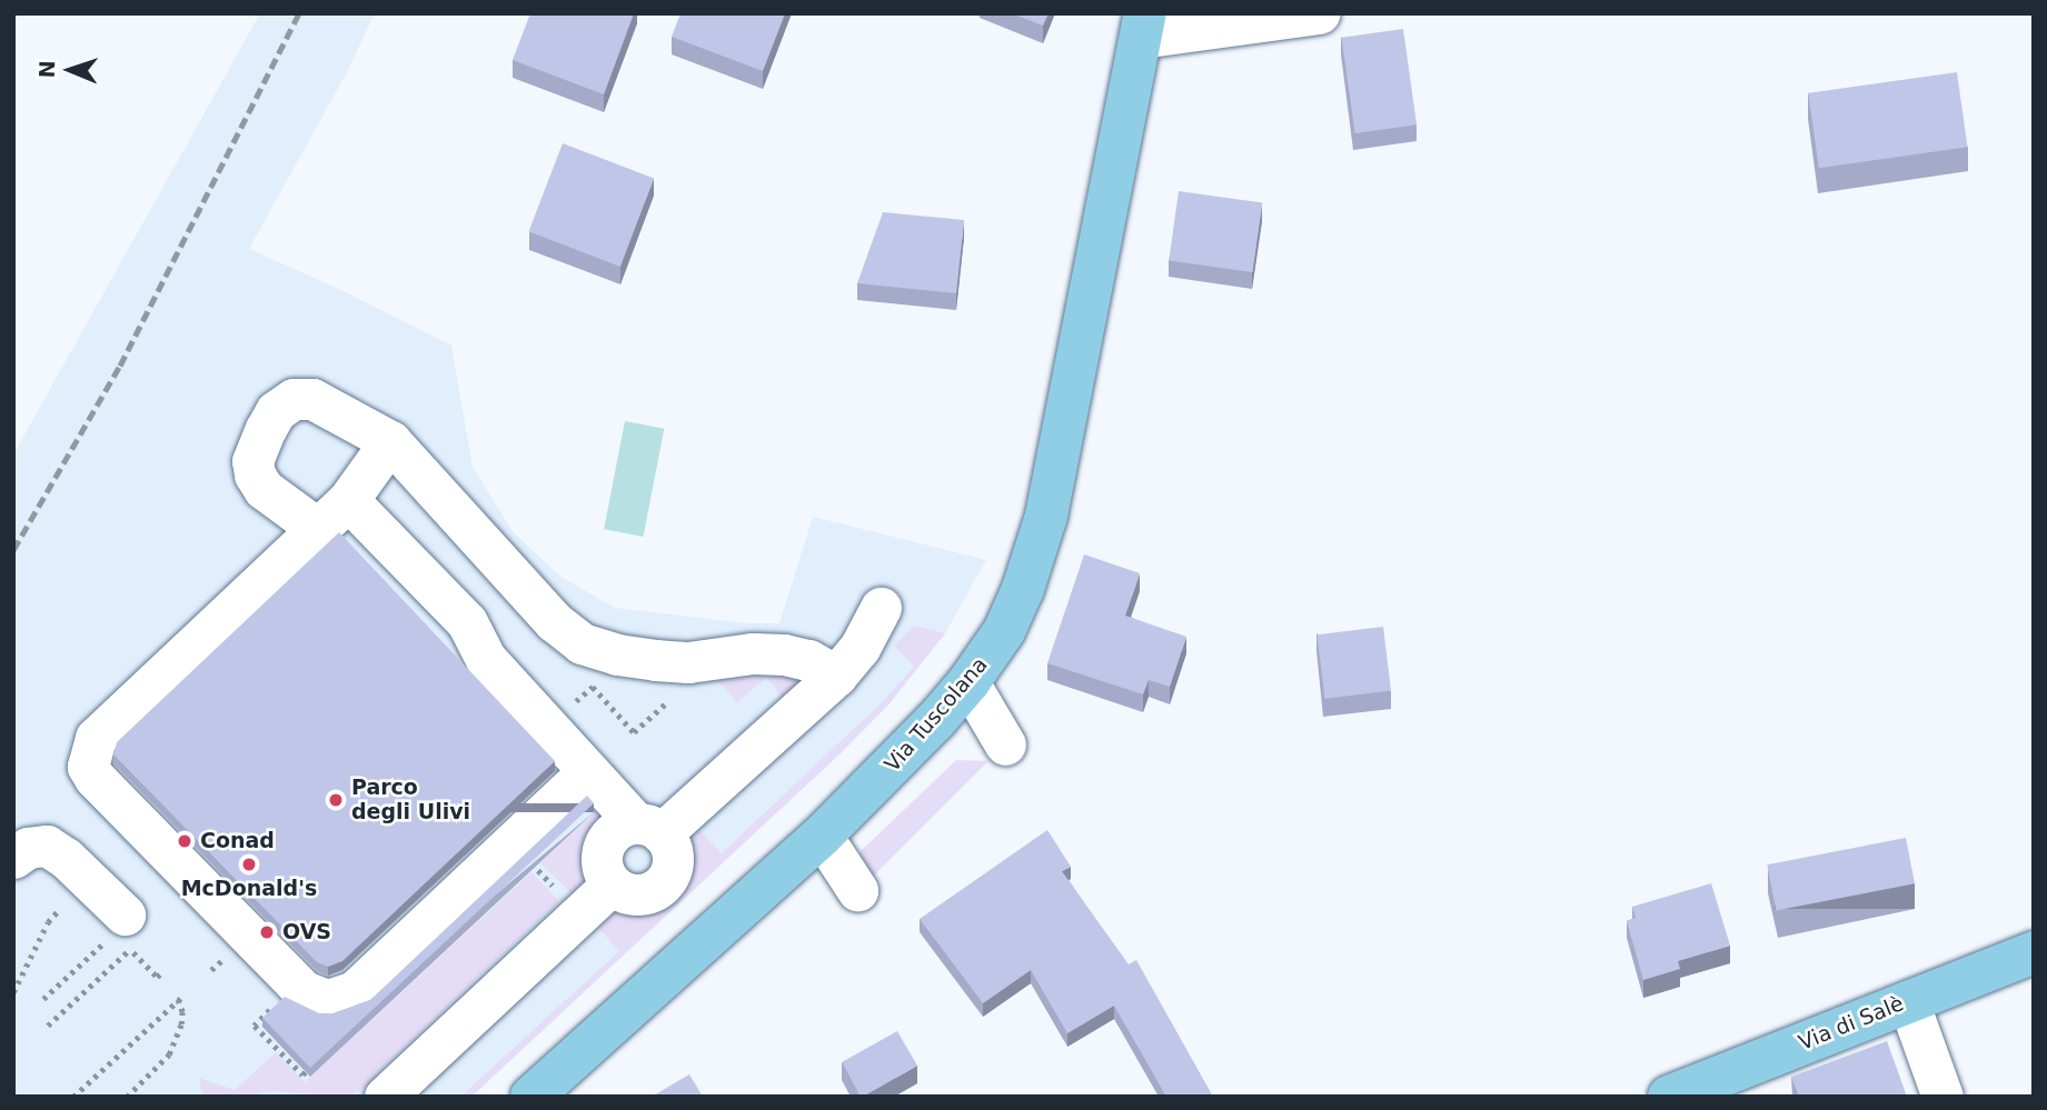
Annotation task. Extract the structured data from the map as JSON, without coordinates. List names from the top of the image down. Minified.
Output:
{"streets":{"main road":["Via Tuscolana","Via di Salè"]},"places":["Parco degli Ulivi","Conad","McDonald's","OVS"],"north":"left"}
